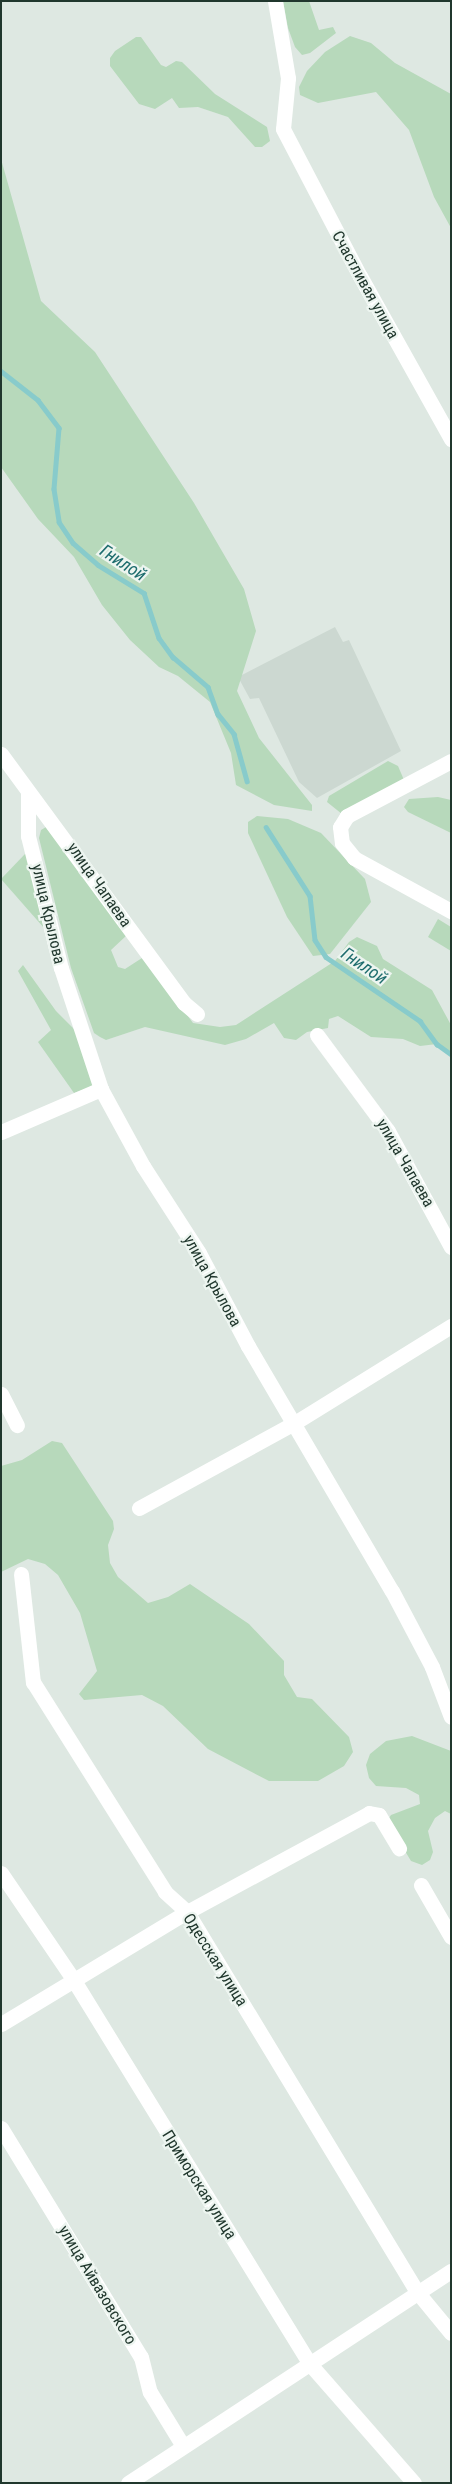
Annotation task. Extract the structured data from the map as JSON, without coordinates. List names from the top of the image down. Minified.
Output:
{"streets":{"street":["Счастливая улица","улица Чапаева","улица Крылова","Одесская улица","Приморская улица","улица Айвазовского"]},"crossings":[["улица Чапаева","улица Крылова"]],"water":["Гнилой"]}
